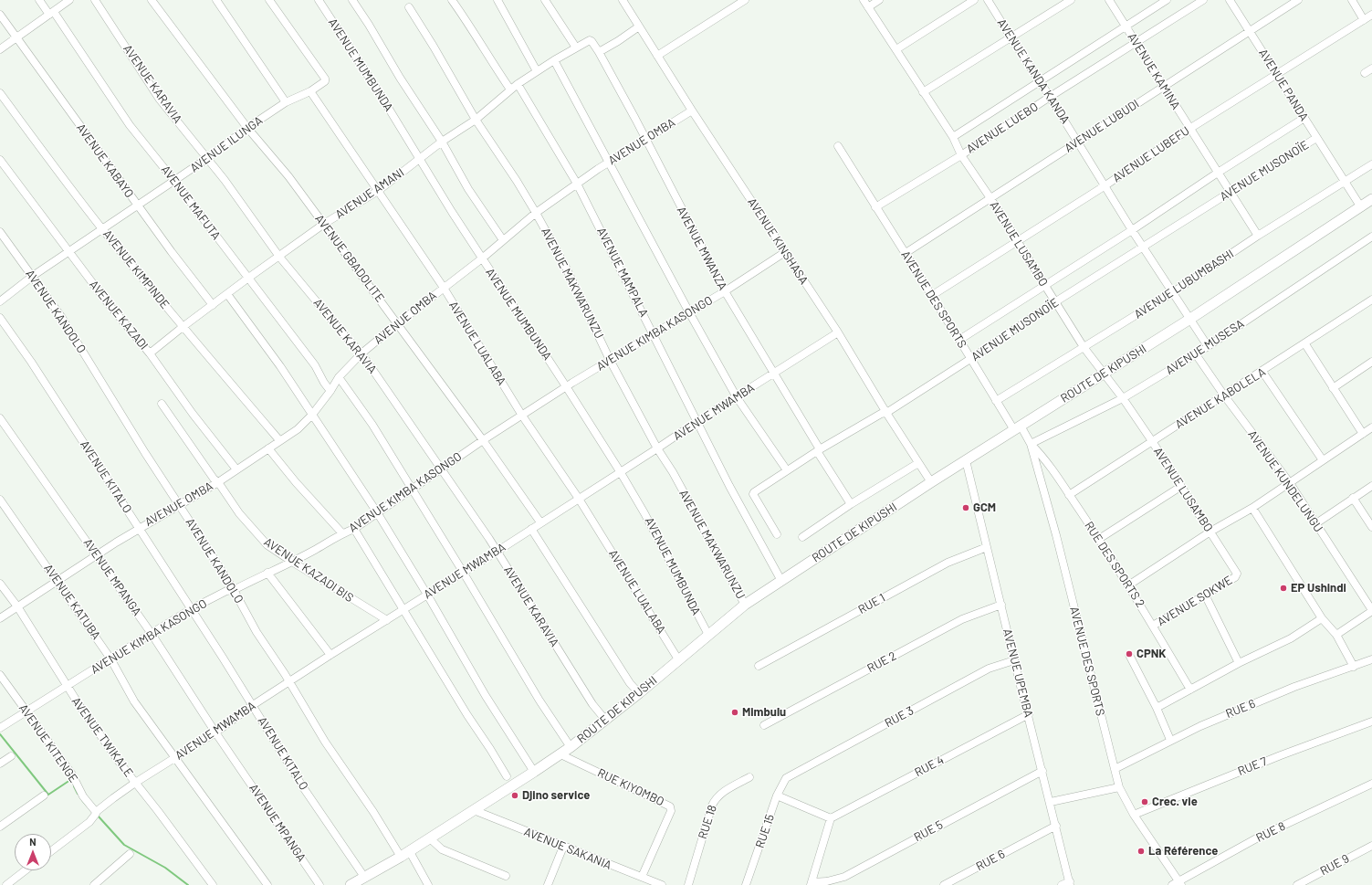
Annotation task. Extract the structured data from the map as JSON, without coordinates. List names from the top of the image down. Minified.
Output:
{"streets":{"highway":["ROUTE DE KIPUSHI"],"street":["AVENUE MUMBUNDA","AVENUE KANDA KANDA","AVENUE KAMINA","AVENUE KARAVIA","AVENUE PANDA","AVENUE LUBUDI","AVENUE LUEBO","AVENUE OMBA","AVENUE ILUNGA","AVENUE LUBEFU","AVENUE KABAYO","AVENUE MUSONOÏE","AVENUE AMANI","AVENUE MAFUTA","AVENUE KINSHASA","AVENUE LUSAMBO","AVENUE MWANZA","AVENUE GBADOLITE","AVENUE KIMPINDE","AVENUE MAMPALA","AVENUE MAKWARUNZU","AVENUE LUBUMBASHI","AVENUE DES SPORTS","AVENUE KANDOLO","AVENUE KAZADI","AVENUE KIMBA KASONGO","AVENUE LUALABA","AVENUE MUSESA","AVENUE KABOLELA","AVENUE MWAMBA","AVENUE KITALO","AVENUE KUNDELUNGU","RUE DES SPORTS 2","AVENUE KAZADI BIS","AVENUE MPANGA","AVENUE SOKWE","AVENUE KATUBA","RUE 1","RUE 2","AVENUE UPEMBA","RUE 6","RUE 3","AVENUE TWIKALE","AVENUE KITENGE","RUE 4","RUE 7","RUE KIYOMBO","RUE 18","RUE 15","RUE 5","RUE 8","AVENUE SAKANIA","RUE 9"]},"crossings":[["AVENUE MUMBUNDA","AVENUE OMBA"],["AVENUE MUMBUNDA","AVENUE AMANI"],["AVENUE MUMBUNDA","AVENUE KIMBA KASONGO"],["AVENUE MUMBUNDA","ROUTE DE KIPUSHI"],["AVENUE MUMBUNDA","AVENUE MWAMBA"],["AVENUE KANDA KANDA","AVENUE LUBUDI"],["AVENUE KANDA KANDA","AVENUE LUEBO"],["AVENUE KANDA KANDA","AVENUE LUBEFU"],["AVENUE KANDA KANDA","AVENUE MUSONOÏE"],["AVENUE KANDA KANDA","AVENUE LUBUMBASHI"],["AVENUE KANDA KANDA","AVENUE MUSESA"],["AVENUE KANDA KANDA","ROUTE DE KIPUSHI"],["AVENUE KAMINA","AVENUE LUBUDI"],["AVENUE KAMINA","AVENUE LUEBO"],["AVENUE KAMINA","AVENUE LUBEFU"],["AVENUE KAMINA","AVENUE MUSONOÏE"],["AVENUE KAMINA","AVENUE LUBUMBASHI"],["AVENUE KARAVIA","AVENUE OMBA"],["AVENUE KARAVIA","AVENUE ILUNGA"],["AVENUE KARAVIA","AVENUE AMANI"],["AVENUE KARAVIA","AVENUE KIMBA KASONGO"],["AVENUE KARAVIA","ROUTE DE KIPUSHI"],["AVENUE KARAVIA","AVENUE MWAMBA"],["AVENUE PANDA","AVENUE LUBUDI"],["AVENUE PANDA","AVENUE LUBEFU"],["AVENUE PANDA","AVENUE MUSONOÏE"],["AVENUE PANDA","AVENUE LUBUMBASHI"],["AVENUE PANDA","ROUTE DE KIPUSHI"],["AVENUE LUBUDI","AVENUE LUSAMBO"],["AVENUE LUBUDI","AVENUE DES SPORTS"],["AVENUE LUEBO","AVENUE LUSAMBO"],["AVENUE LUEBO","AVENUE DES SPORTS"],["AVENUE OMBA","AVENUE MAFUTA"],["AVENUE OMBA","AVENUE KINSHASA"],["AVENUE OMBA","AVENUE MWANZA"],["AVENUE OMBA","AVENUE GBADOLITE"],["AVENUE OMBA","AVENUE KIMPINDE"],["AVENUE OMBA","AVENUE MAMPALA"],["AVENUE OMBA","AVENUE MAKWARUNZU"],["AVENUE OMBA","AVENUE KANDOLO"],["AVENUE OMBA","AVENUE KAZADI"],["AVENUE OMBA","AVENUE LUALABA"],["AVENUE OMBA","AVENUE KITALO"],["AVENUE OMBA","AVENUE KAZADI BIS"],["AVENUE OMBA","AVENUE MPANGA"],["AVENUE OMBA","AVENUE KATUBA"],["AVENUE OMBA","AVENUE TWIKALE"],["AVENUE ILUNGA","AVENUE KABAYO"],["AVENUE ILUNGA","AVENUE MAFUTA"],["AVENUE ILUNGA","AVENUE GBADOLITE"],["AVENUE ILUNGA","AVENUE KIMPINDE"],["AVENUE ILUNGA","AVENUE KANDOLO"],["AVENUE ILUNGA","AVENUE KAZADI"],["AVENUE ILUNGA","AVENUE LUALABA"],["AVENUE LUBEFU","AVENUE LUSAMBO"],["AVENUE LUBEFU","AVENUE DES SPORTS"],["AVENUE KABAYO","AVENUE AMANI"],["AVENUE MUSONOÏE","AVENUE KINSHASA"],["AVENUE MUSONOÏE","AVENUE LUSAMBO"],["AVENUE MUSONOÏE","AVENUE MWANZA"],["AVENUE MUSONOÏE","AVENUE DES SPORTS"],["AVENUE AMANI","AVENUE MAFUTA"],["AVENUE AMANI","AVENUE MWANZA"],["AVENUE AMANI","AVENUE GBADOLITE"],["AVENUE AMANI","AVENUE KIMPINDE"],["AVENUE AMANI","AVENUE MAMPALA"],["AVENUE AMANI","AVENUE MAKWARUNZU"],["AVENUE AMANI","AVENUE KAZADI"],["AVENUE AMANI","AVENUE LUALABA"],["AVENUE KINSHASA","AVENUE KIMBA KASONGO"],["AVENUE KINSHASA","ROUTE DE KIPUSHI"],["AVENUE KINSHASA","AVENUE MWAMBA"],["AVENUE LUSAMBO","AVENUE LUBUMBASHI"],["AVENUE LUSAMBO","AVENUE MUSESA"],["AVENUE LUSAMBO","ROUTE DE KIPUSHI"],["AVENUE LUSAMBO","AVENUE KABOLELA"],["AVENUE LUSAMBO","AVENUE SOKWE"],["AVENUE MWANZA","AVENUE KIMBA KASONGO"],["AVENUE MWANZA","AVENUE MWAMBA"],["AVENUE GBADOLITE","AVENUE KIMBA KASONGO"],["AVENUE GBADOLITE","AVENUE MWAMBA"],["AVENUE MAMPALA","AVENUE KIMBA KASONGO"],["AVENUE MAMPALA","ROUTE DE KIPUSHI"],["AVENUE MAMPALA","AVENUE MWAMBA"],["AVENUE MAKWARUNZU","AVENUE KIMBA KASONGO"],["AVENUE MAKWARUNZU","ROUTE DE KIPUSHI"],["AVENUE MAKWARUNZU","AVENUE MWAMBA"],["AVENUE LUBUMBASHI","AVENUE DES SPORTS"],["AVENUE DES SPORTS","AVENUE MUSESA"],["AVENUE DES SPORTS","ROUTE DE KIPUSHI"],["AVENUE DES SPORTS","RUE DES SPORTS 2"],["AVENUE DES SPORTS","RUE 6"],["AVENUE DES SPORTS","RUE 7"],["AVENUE DES SPORTS","RUE 8"],["AVENUE KANDOLO","AVENUE KIMBA KASONGO"],["AVENUE KANDOLO","ROUTE DE KIPUSHI"],["AVENUE KANDOLO","AVENUE MWAMBA"],["AVENUE KIMBA KASONGO","AVENUE LUALABA"],["AVENUE KIMBA KASONGO","AVENUE KITALO"],["AVENUE KIMBA KASONGO","AVENUE KAZADI BIS"],["AVENUE KIMBA KASONGO","AVENUE MPANGA"],["AVENUE KIMBA KASONGO","AVENUE KATUBA"],["AVENUE KIMBA KASONGO","AVENUE TWIKALE"],["AVENUE KIMBA KASONGO","AVENUE KITENGE"],["AVENUE LUALABA","ROUTE DE KIPUSHI"],["AVENUE LUALABA","AVENUE MWAMBA"],["AVENUE MUSESA","AVENUE KUNDELUNGU"],["AVENUE MUSESA","RUE DES SPORTS 2"],["ROUTE DE KIPUSHI","AVENUE KITALO"],["ROUTE DE KIPUSHI","AVENUE UPEMBA"],["ROUTE DE KIPUSHI","RUE KIYOMBO"],["ROUTE DE KIPUSHI","AVENUE SAKANIA"],["AVENUE KABOLELA","AVENUE KUNDELUNGU"],["AVENUE KABOLELA","RUE DES SPORTS 2"],["AVENUE MWAMBA","AVENUE KITALO"],["AVENUE MWAMBA","AVENUE KAZADI BIS"],["AVENUE MWAMBA","AVENUE MPANGA"],["AVENUE MWAMBA","AVENUE KATUBA"],["AVENUE MWAMBA","AVENUE TWIKALE"],["AVENUE MWAMBA","AVENUE KITENGE"],["RUE DES SPORTS 2","AVENUE SOKWE"],["RUE 1","AVENUE UPEMBA"],["RUE 2","AVENUE UPEMBA"],["AVENUE UPEMBA","RUE 6"],["AVENUE UPEMBA","RUE 3"],["AVENUE UPEMBA","RUE 4"],["AVENUE UPEMBA","RUE 5"],["RUE 3","RUE 15"],["RUE KIYOMBO","AVENUE SAKANIA"]],"places":["GCM","EP Ushindi","CPNK","Mimbulu","Djino service","Crec. vie","La Référence"],"north":"top"}
